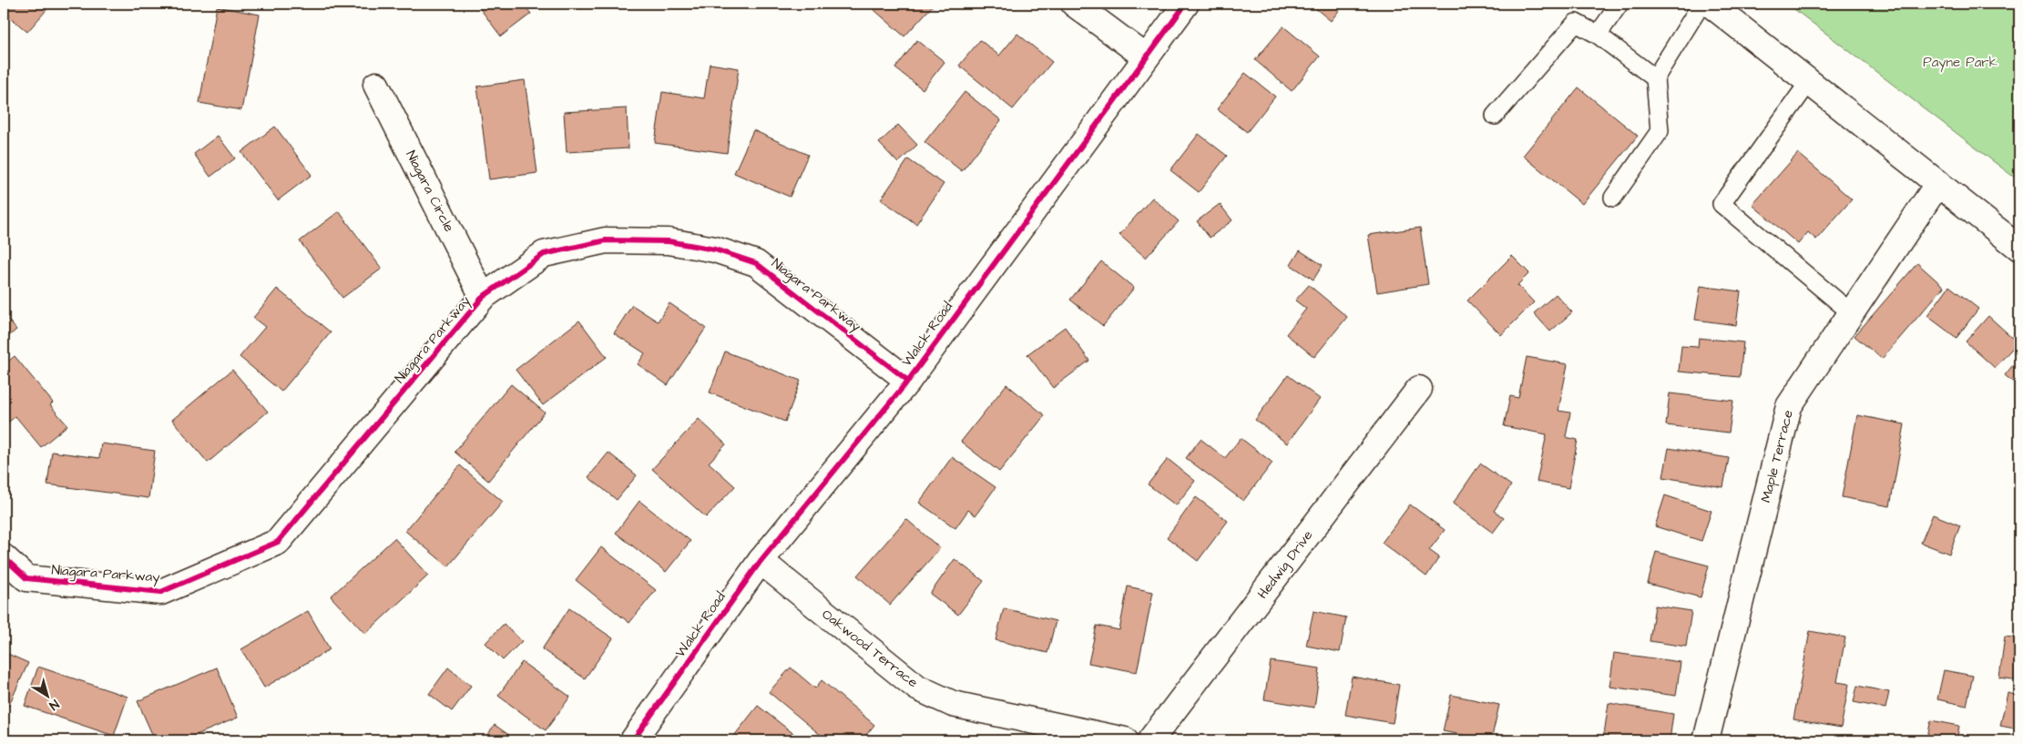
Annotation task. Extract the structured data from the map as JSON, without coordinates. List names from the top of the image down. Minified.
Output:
{"streets":{"street":["Niagara Circle","Niagara Parkway","Walck Road","Maple Terrace","Hedwig Drive","Oakwood Terrace"]},"crossings":[["Niagara Circle","Niagara Parkway"],["Niagara Parkway","Walck Road"],["Walck Road","Oakwood Terrace"]],"parks":["Payne Park"],"north":"bottom right"}
